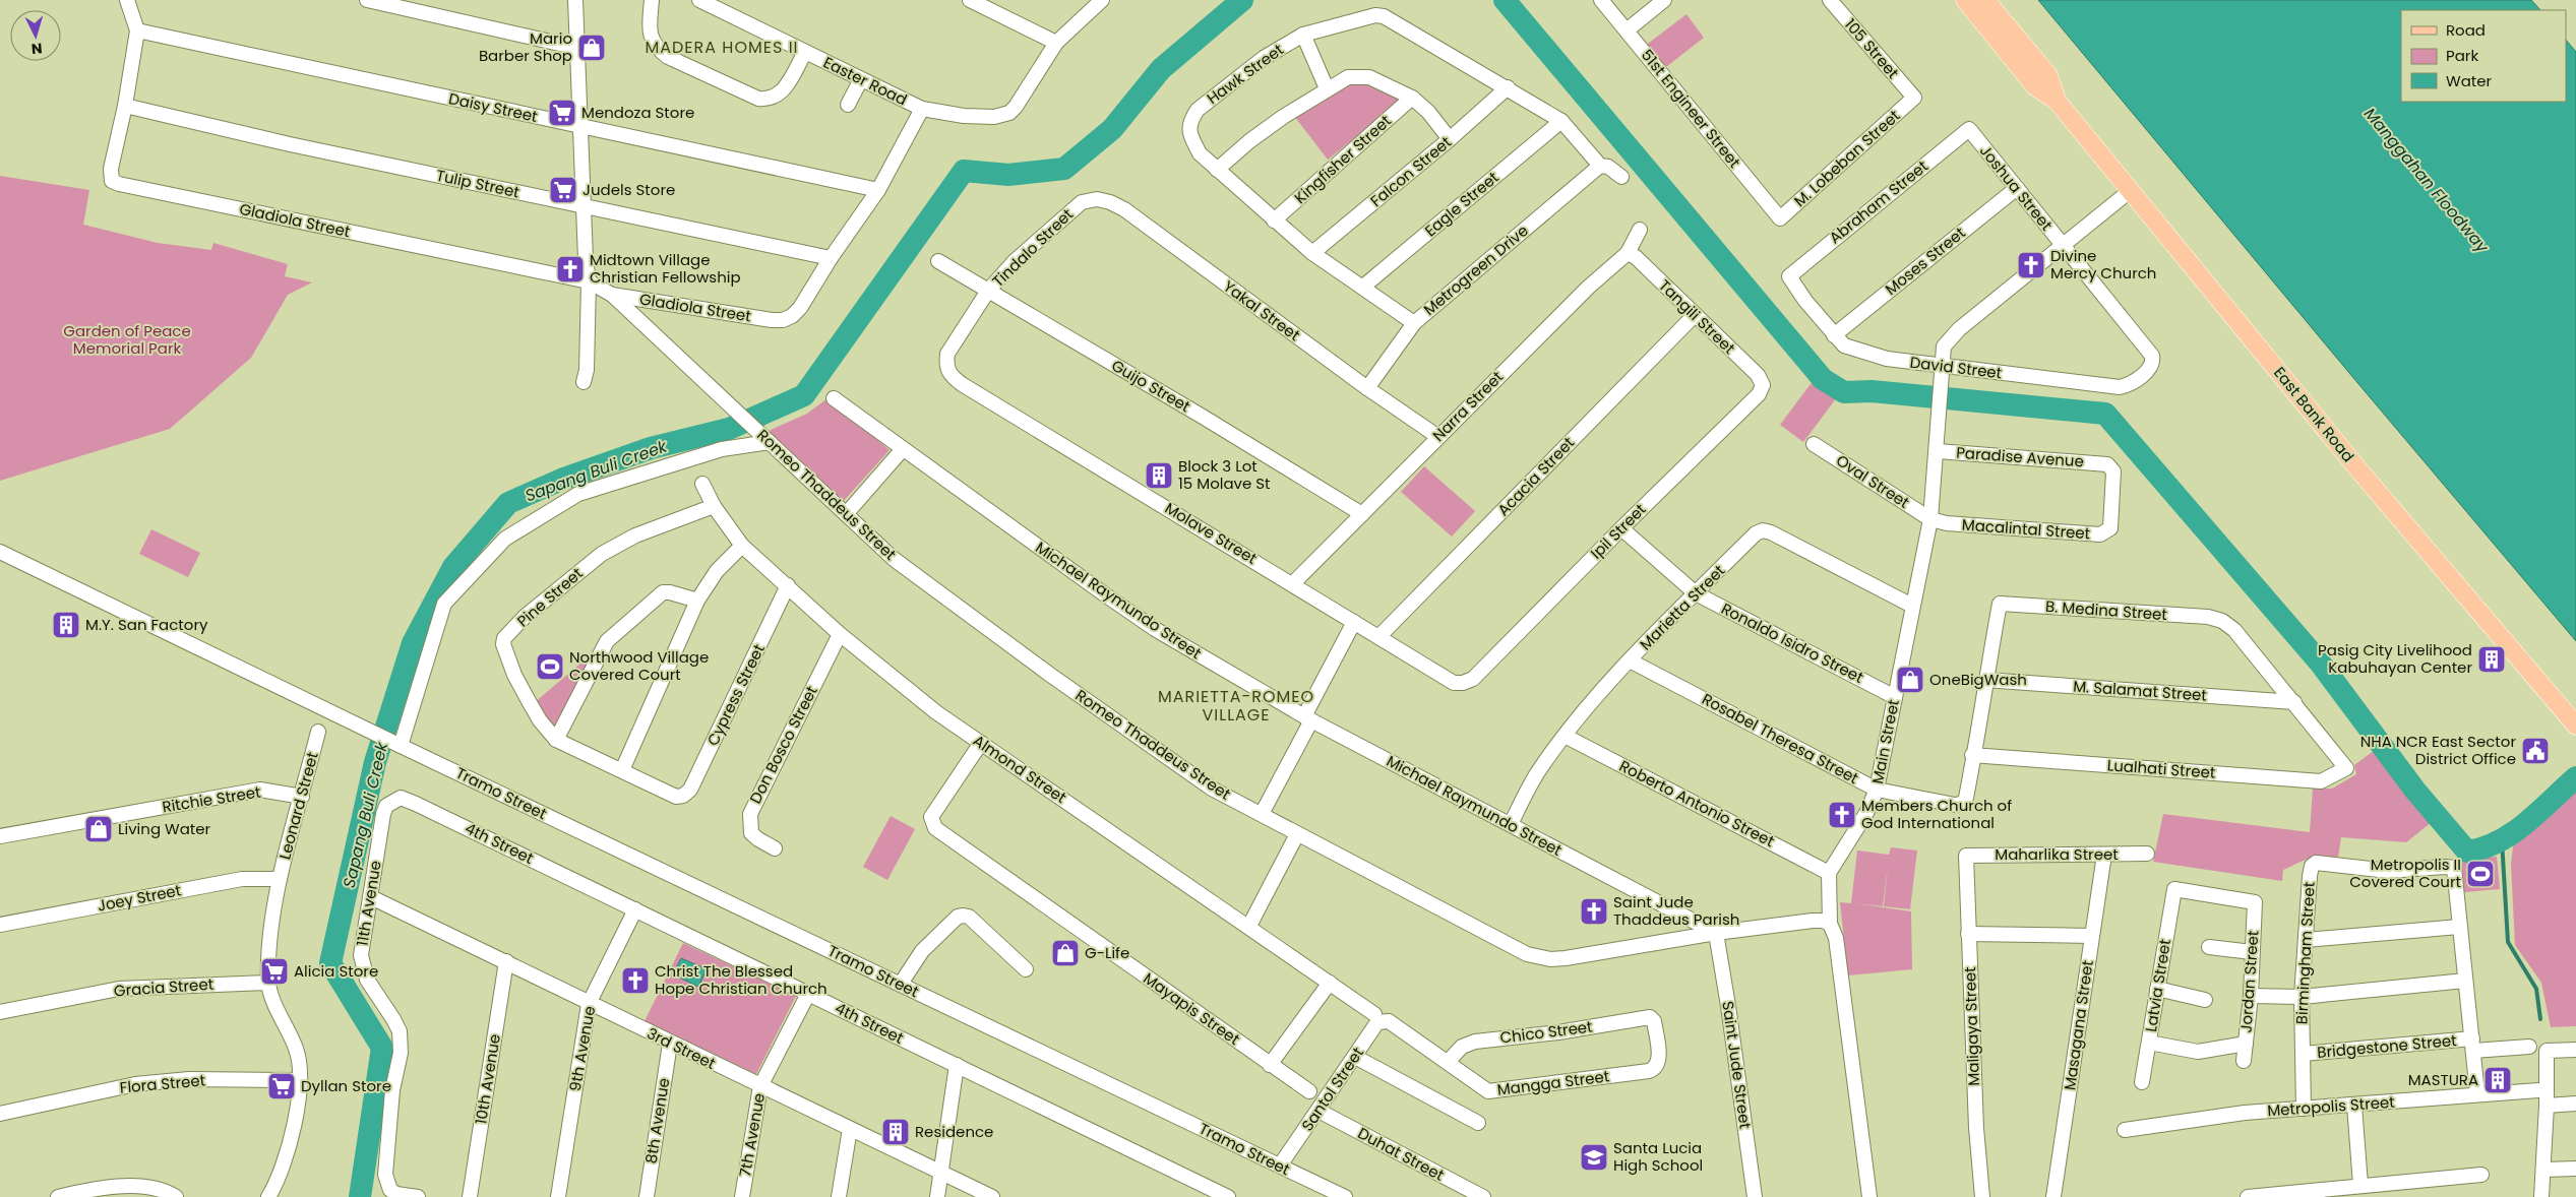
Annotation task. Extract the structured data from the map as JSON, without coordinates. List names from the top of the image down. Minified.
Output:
{"streets":{"main road":["East Bank Road"],"street":["105 Street","Hawk Street","Easter Road","Daisy Street","51st Engineer Street","M. Lobeban Street","Kingfisher Street","Falcon Street","Tulip Street","Joshua Street","Abraham Street","Eagle Street","Gladiola Street","Tindalo Street","Moses Street","Metrogreen Drive","Yakal Street","Tangili Street","David Street","Guijo Street","Narra Street","Paradise Avenue","Acacia Street","Oval Street","Romeo Thaddeus Street","Macalintal Street","Ipil Street","Molave Street","Pine Street","Michael Raymundo Street","Marietta Street","B. Medina Street","Ronaldo Isidro Street","M. Salamat Street","Cypress Street","Rosabel Theresa Street","Main Street","Don Bosco Street","Almond Street","Lualhati Street","Tramo Street","Ritchie Street","Roberto Antonio Street","Leonard Street","4th Street","Maharlika Street","Joey Street","11th Avenue","Birmingham Street","Jordan Street","Latvia Street","Gracia Street","Mayapis Street","Masagana Street","Maligaya Street","Chico Street","Bridgestone Street","9th Avenue","3rd Street","Saint Jude Street","10th Avenue","Mangga Street","Flora Street","Santol Street","Metropolis Street","8th Avenue","7th Avenue","Duhat Street"]},"crossings":[["105 Street","M. Lobeban Street"],["Hawk Street","Kingfisher Street"],["Hawk Street","Falcon Street"],["Hawk Street","Eagle Street"],["Hawk Street","Metrogreen Drive"],["Easter Road","Gladiola Street"],["Daisy Street","Gladiola Street"],["51st Engineer Street","M. Lobeban Street"],["Tulip Street","Gladiola Street"],["Joshua Street","Abraham Street"],["Joshua Street","Moses Street"],["Joshua Street","David Street"],["Joshua Street","Main Street"],["Abraham Street","David Street"],["Gladiola Street","Romeo Thaddeus Street"],["Tindalo Street","Yakal Street"],["Tindalo Street","Guijo Street"],["Tindalo Street","Molave Street"],["Moses Street","David Street"],["Metrogreen Drive","Yakal Street"],["Yakal Street","Narra Street"],["Tangili Street","Narra Street"],["Tangili Street","Acacia Street"],["Tangili Street","Ipil Street"],["David Street","Main Street"],["Guijo Street","Narra Street"],["Narra Street","Molave Street"],["East Bank Road","Main Street"],["Paradise Avenue","Macalintal Street"],["Paradise Avenue","Main Street"],["Acacia Street","Molave Street"],["Oval Street","Macalintal Street"],["Oval Street","Main Street"],["Romeo Thaddeus Street","Michael Raymundo Street"],["Romeo Thaddeus Street","Saint Jude Street"],["Macalintal Street","Main Street"],["Ipil Street","Molave Street"],["Ipil Street","Ronaldo Isidro Street"],["Pine Street","Cypress Street"],["Pine Street","Almond Street"],["Michael Raymundo Street","Marietta Street"],["Michael Raymundo Street","Saint Jude Street"],["Marietta Street","Ronaldo Isidro Street"],["Marietta Street","Rosabel Theresa Street"],["Marietta Street","Main Street"],["Marietta Street","Roberto Antonio Street"],["B. Medina Street","M. Salamat Street"],["B. Medina Street","Rosabel Theresa Street"],["B. Medina Street","Lualhati Street"],["Ronaldo Isidro Street","Main Street"],["Cypress Street","Almond Street"],["Rosabel Theresa Street","Main Street"],["Main Street","Roberto Antonio Street"],["Don Bosco Street","Almond Street"],["Almond Street","Mayapis Street"],["Tramo Street","Santol Street"],["Ritchie Street","Leonard Street"],["Leonard Street","Joey Street"],["Leonard Street","Gracia Street"],["4th Street","11th Avenue"],["4th Street","9th Avenue"],["4th Street","7th Avenue"],["Maharlika Street","Masagana Street"],["Maharlika Street","Maligaya Street"],["11th Avenue","3rd Street"],["Birmingham Street","Bridgestone Street"],["Birmingham Street","Metropolis Street"],["Jordan Street","Latvia Street"],["Chico Street","Mangga Street"],["9th Avenue","3rd Street"],["3rd Street","10th Avenue"],["3rd Street","8th Avenue"],["3rd Street","7th Avenue"],["Mangga Street","Santol Street"],["Santol Street","Duhat Street"]],"districts":["MADERA HOMES II","MARIETTA-ROMEO VILLAGE"],"water":["Manggahan Floodway","Sapang Buli Creek"],"parks":["Garden of Peace Memorial Park"],"places":{"shop":["Mario Barber Shop","OneBigWash","Living Water","G-Life"],"supermarket":["Mendoza Store","Judels Store","Alicia Store","Dyllan Store"],"church":["Divine Mercy Church","Midtown Village Christian Fellowship","Members Church of God International","Saint Jude Thaddeus Parish","Christ The Blessed Hope Christian Church"],"building":["Block 3 Lot 15 Molave St","M.Y. San Factory","Pasig City Livelihood Kabuhayan Center","MASTURA","Residence"],"sports":["Northwood Village Covered Court","Metropolis II Covered Court"],"public building":["NHA NCR East Sector District Office"],"school or university":["Santa Lucia High School"]},"legend":["Road","Park","Water"],"north":"bottom"}
